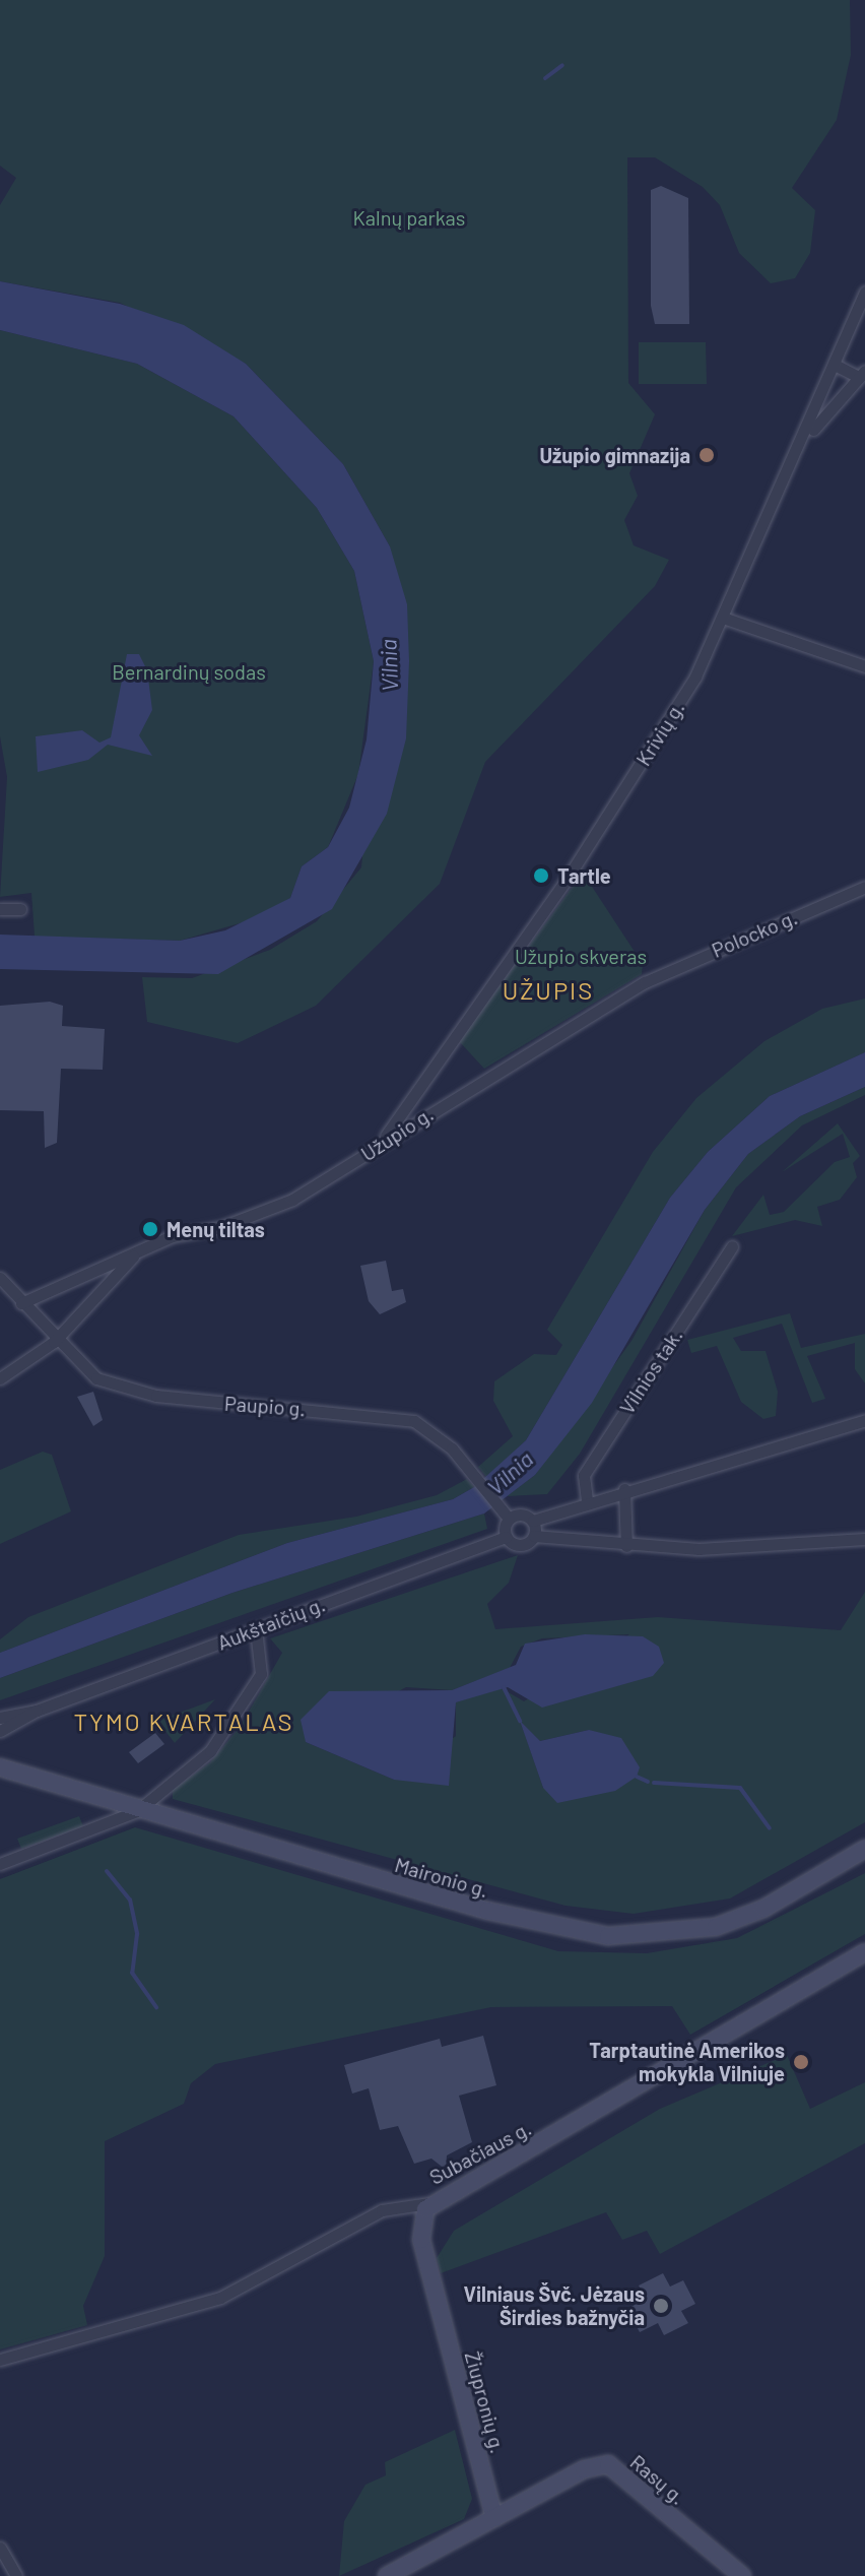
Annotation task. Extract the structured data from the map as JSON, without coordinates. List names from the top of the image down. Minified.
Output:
{"streets":{"main road":["Maironio g.","Subačiaus g.","Žiupronių g.","Rasų g."],"street":["Krivių g.","Polocko g.","Užupio g.","Vilnios tak.","Paupio g.","Aukštaičių g."]},"crossings":[["Krivių g.","Užupio g."],["Polocko g.","Užupio g."],["Užupio g.","Paupio g."],["Paupio g.","Aukštaičių g."],["Subačiaus g.","Žiupronių g."],["Žiupronių g.","Rasų g."]],"districts":["UŽUPIS","TYMO KVARTALAS"],"water":["Vilnia"],"parks":["Kalnų parkas","Bernardinų sodas","Užupio skveras"],"places":["Užupio gimnazija","Tartle","Menų tiltas","Tarptautinė Amerikos mokykla Vilniuje","Vilniaus Švč. Jėzaus Širdies bažnyčia"]}
